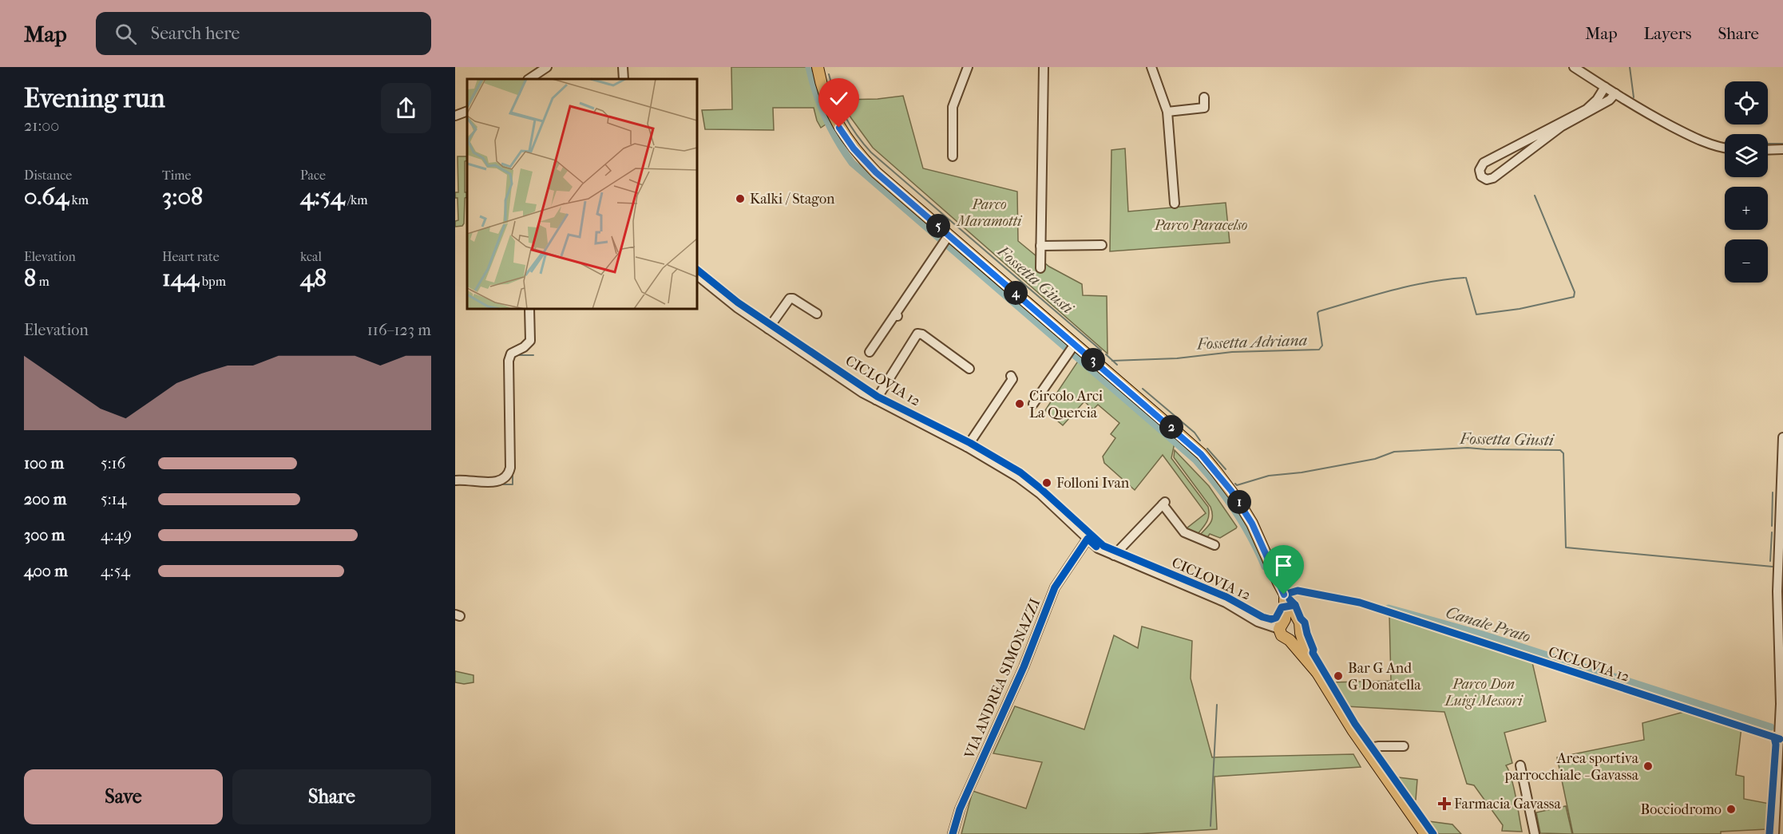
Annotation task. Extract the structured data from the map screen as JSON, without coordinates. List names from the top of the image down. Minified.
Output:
{"streets":{"street":["VIA ANDREA SIMONAZZI"],"cycle path":["CICLOVIA 12"]},"water":["Fossetta Giusti","Fossetta Adriana","Canale Prato"],"parks":["Parco Maramotti","Parco Paracelso","Parco Don Luigi Messori"],"places":{"other":["Kalki / Stagon","Circolo Arci La Quercia","Folloni Ivan","Bar G And G Donatella","Area sportiva parrocchiale - Gavassa","Bocciodromo"],"health":["Farmacia Gavassa"]},"page":{"header":"Map","search":"Search here","nav":["Map","Layers","Share"],"heading":["Evening run","21:00"],"map_buttons":["+","−"],"stats":[["Distance","0.64 km"],["Time","3:08"],["Pace","4:54 /km"],["Elevation","8 m"],["Heart rate","144 bpm"],["kcal","48"]],"pins":["5","4","3","2","1"],"chart":["Elevation","116–123 m"],"list":[{"name":"100 m","note":"5:16"},{"name":"200 m","note":"5:14"},{"name":"300 m","note":"4:49"},{"name":"400 m","note":"4:54"}],"buttons":["Save","Share"]}}
